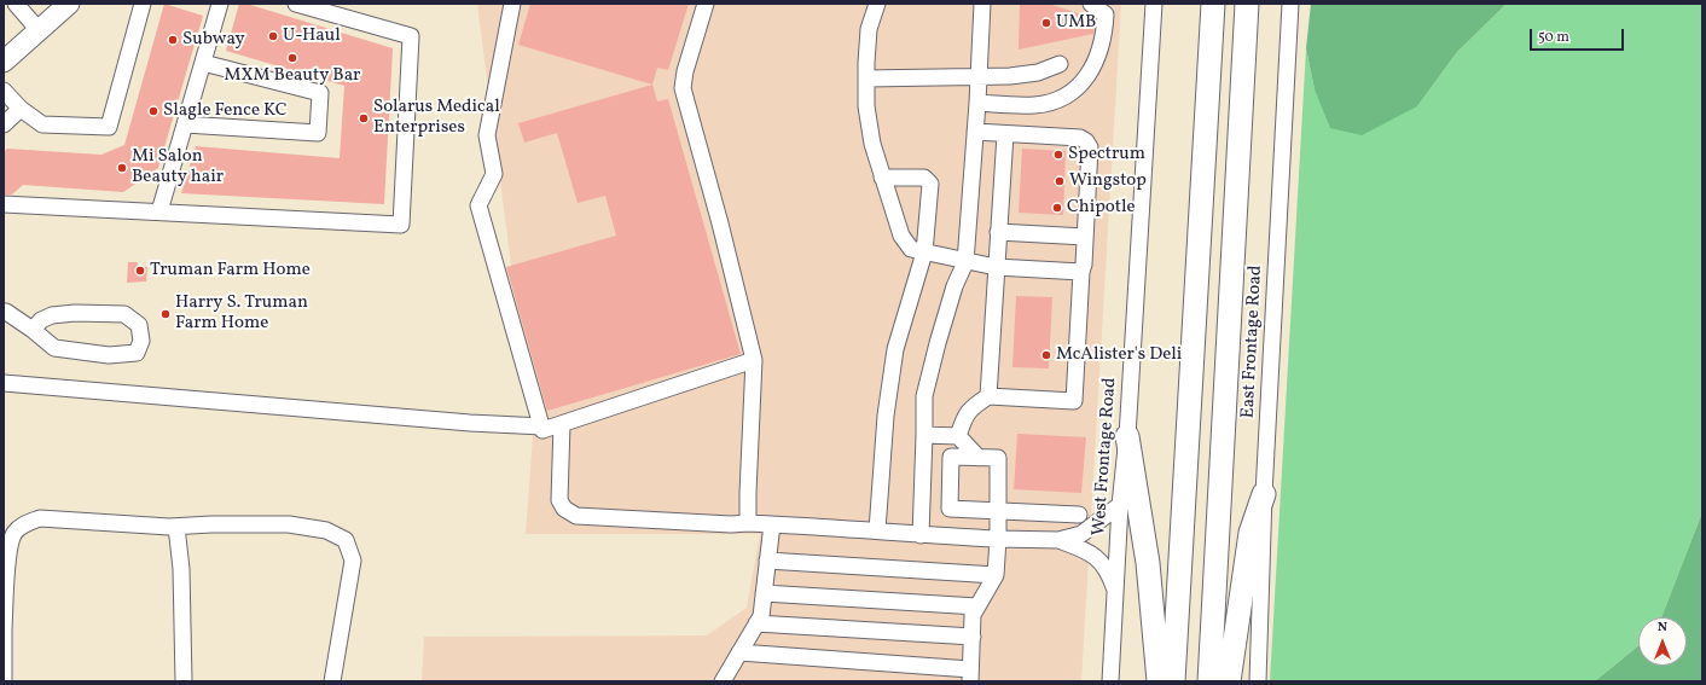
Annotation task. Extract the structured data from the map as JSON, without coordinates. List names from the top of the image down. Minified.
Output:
{"streets":{"street":["East Frontage Road","West Frontage Road"]},"places":["UMB","U-Haul","Subway","MXM Beauty Bar","Slagle Fence KC","Solarus Medical Enterprises","Spectrum","Mi Salon Beauty hair","Wingstop","Chipotle","Truman Farm Home","Harry S. Truman Farm Home","McAlister's Deli"],"scale_bar":"50 m","north":"top"}
